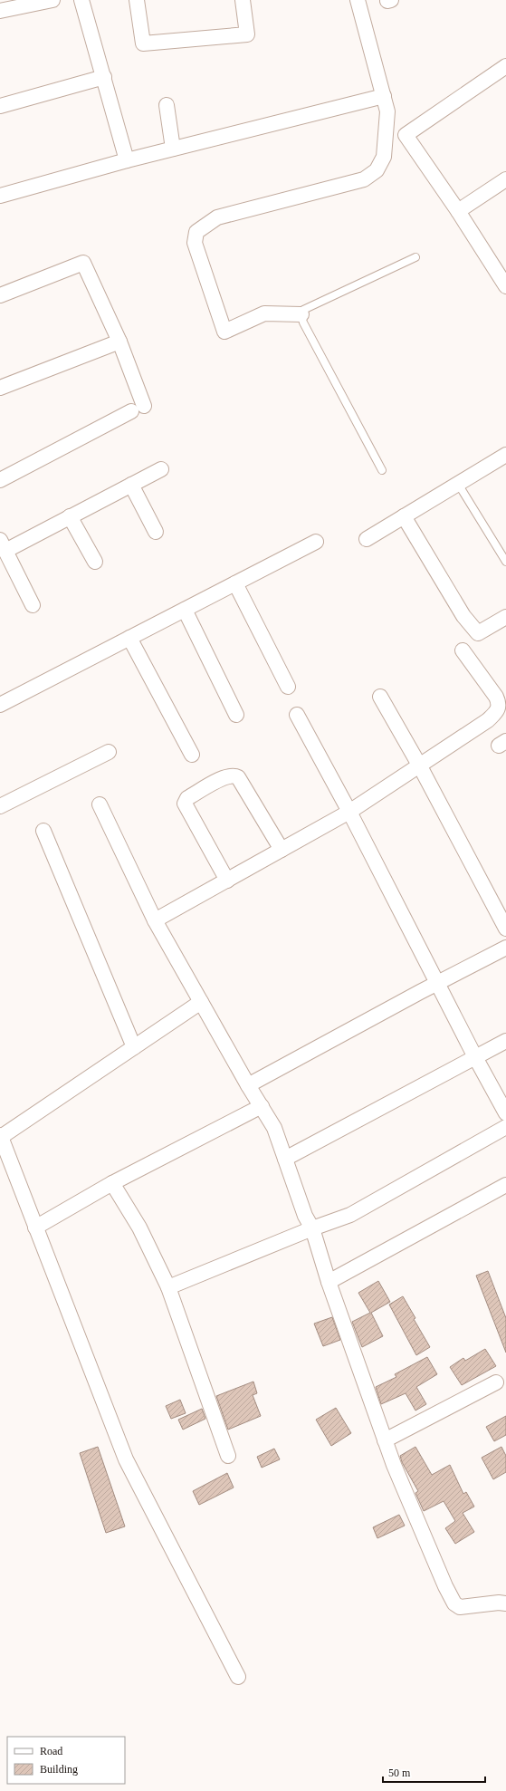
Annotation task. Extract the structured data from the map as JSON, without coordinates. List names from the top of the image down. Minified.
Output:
{"legend":["Road","Building"],"scale_bar":"50 m"}
